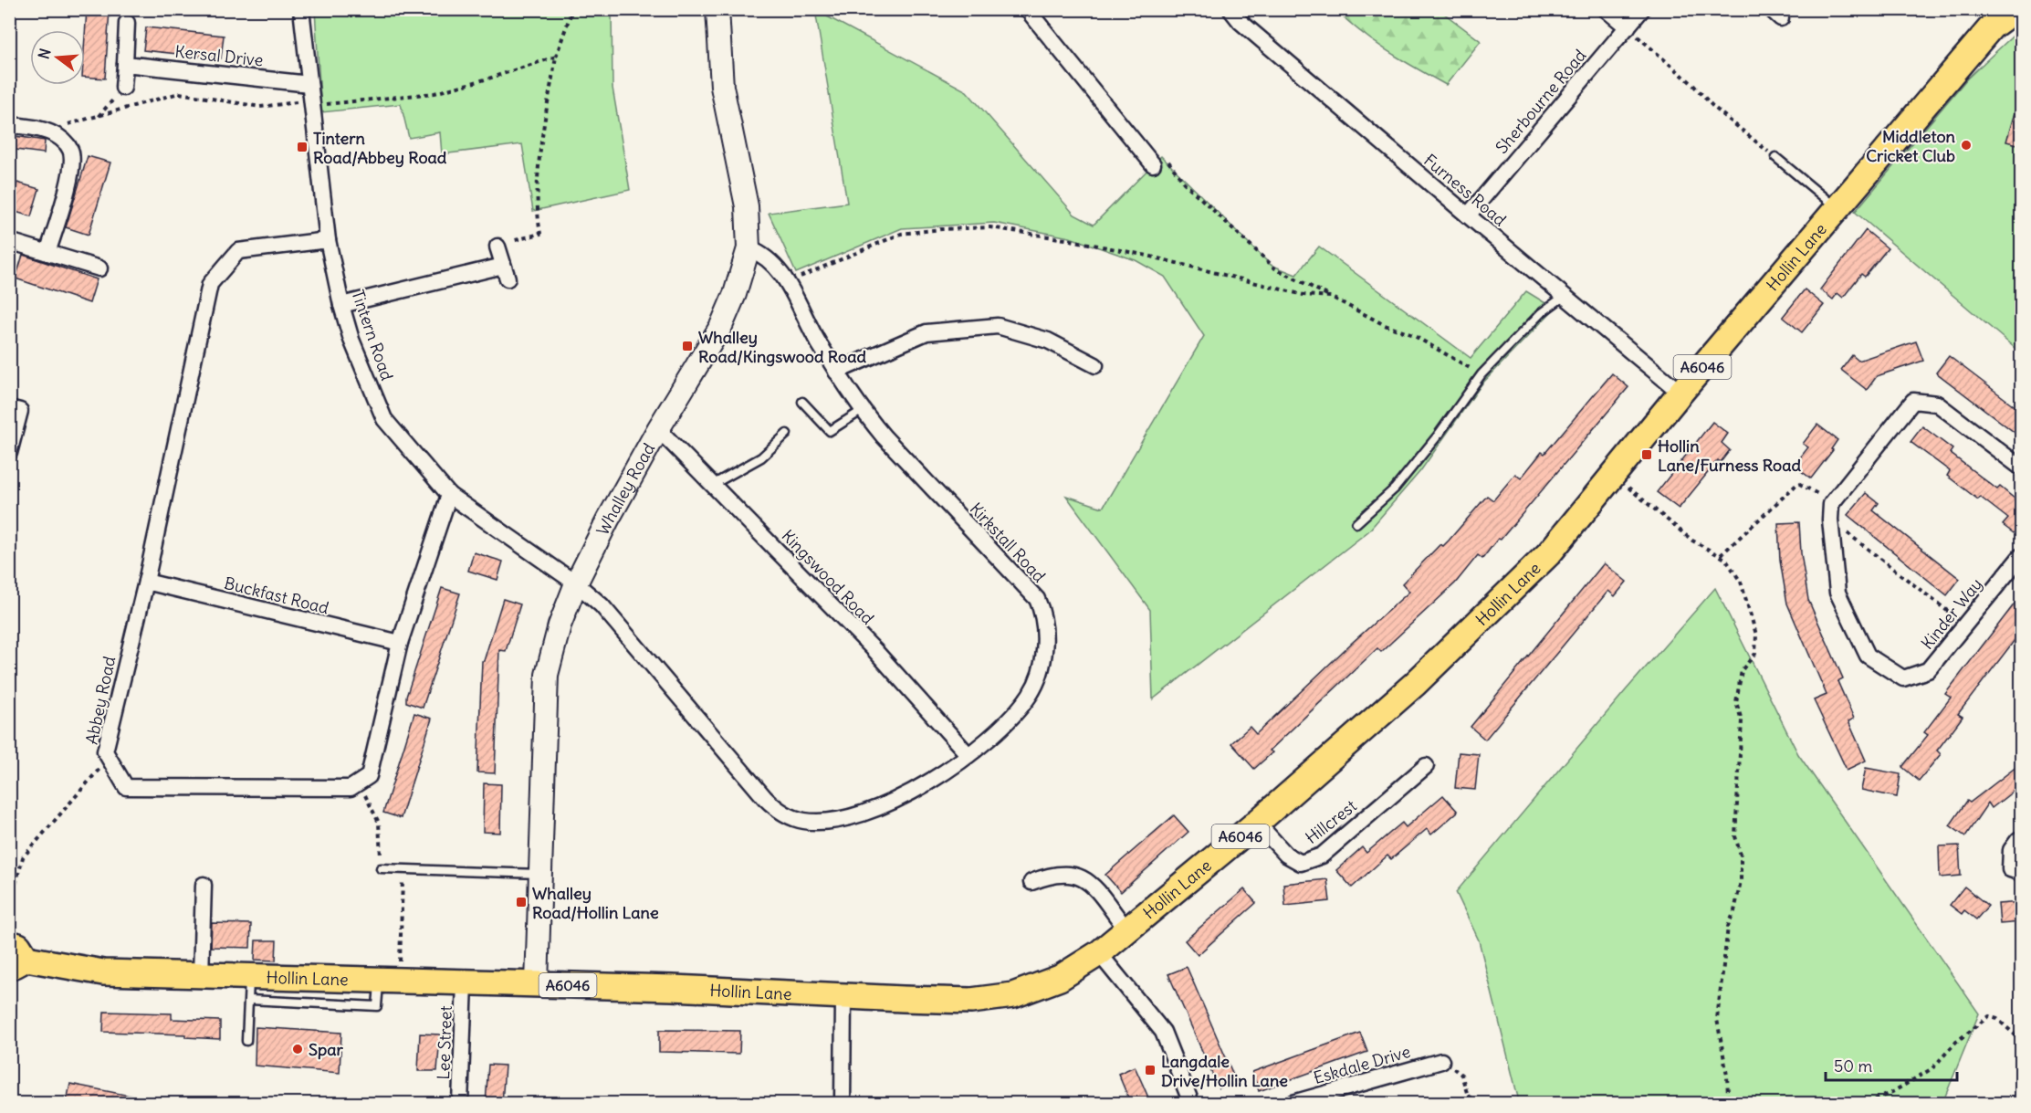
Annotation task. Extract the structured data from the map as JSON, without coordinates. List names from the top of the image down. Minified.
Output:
{"streets":{"main road":["Hollin Lane","A6046"],"street":["Kersal Drive","Sherbourne Road","Furness Road","Tintern Road","Whalley Road","Kirkstall Road","Kingswood Road","Buckfast Road","Kinder Way","Abbey Road","Hillcrest","Lee Street","Eskdale Drive"]},"crossings":[["Kersal Drive","Tintern Road"],["Sherbourne Road","Furness Road"],["Furness Road","Hollin Lane"],["Hollin Lane","Whalley Road"],["Hollin Lane","Hillcrest"],["Hollin Lane","Lee Street"],["Tintern Road","Whalley Road"],["Tintern Road","Kirkstall Road"],["Tintern Road","Abbey Road"],["Whalley Road","Kirkstall Road"],["Whalley Road","Kingswood Road"],["Kirkstall Road","Kingswood Road"],["Buckfast Road","Abbey Road"]],"places":{"other":["Middleton Cricket Club","Spar"],"transit":["Tintern Road/Abbey Road","Whalley Road/Kingswood Road","Hollin Lane/Furness Road","Whalley Road/Hollin Lane","Langdale Drive/Hollin Lane"]},"scale_bar":"50 m","north":"left"}
